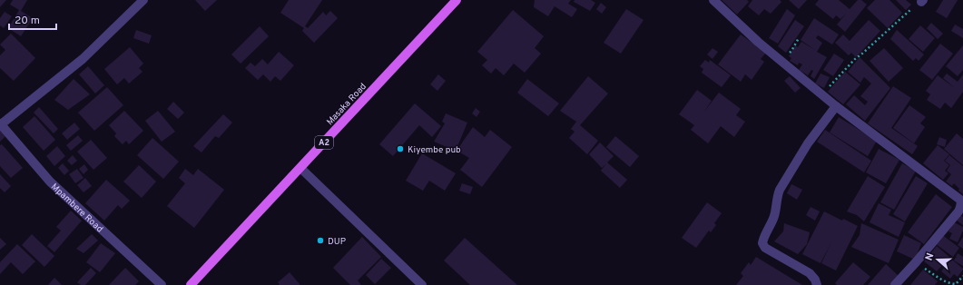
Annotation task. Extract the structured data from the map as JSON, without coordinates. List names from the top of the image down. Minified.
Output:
{"streets":{"main road":["Masaka Road","A2"],"street":["Mpambere Road"]},"places":["Kiyembe pub","DUP"],"scale_bar":"20 m","north":"left"}
